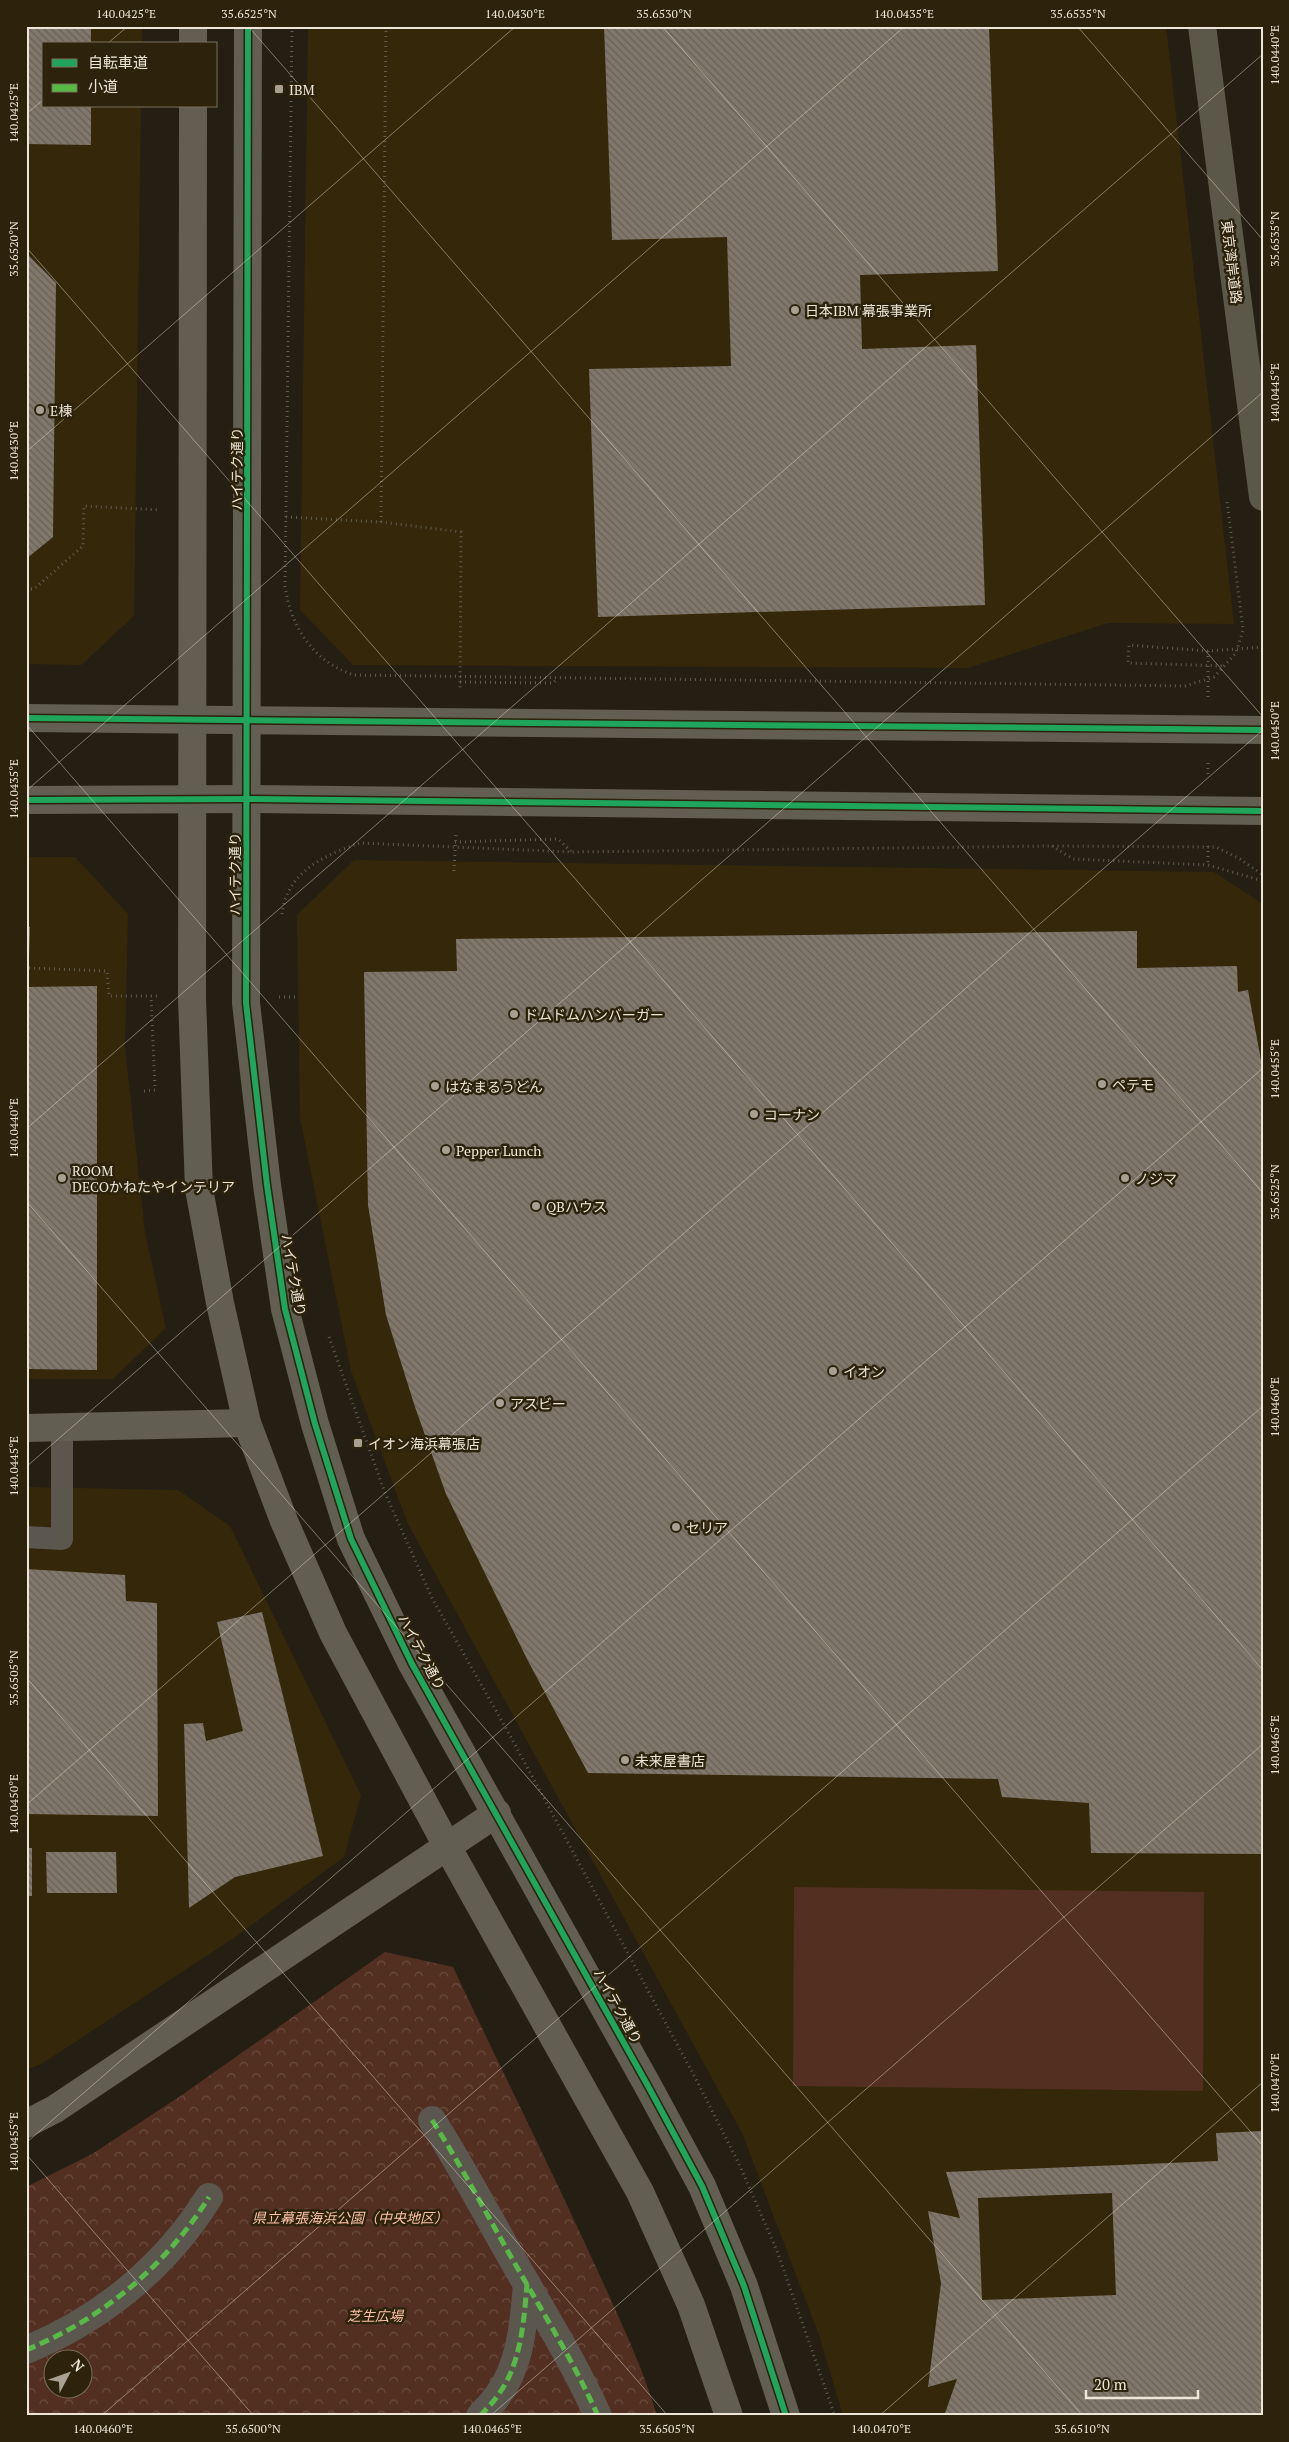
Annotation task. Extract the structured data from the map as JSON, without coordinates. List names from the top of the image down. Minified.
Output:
{"streets":{"highway":["東京湾岸道路"],"street":["ハイテク通り"]},"parks":["県立幕張海浜公園（中央地区）","芝生広場"],"places":{"transit":["IBM","イオン海浜幕張店"],"other":["日本IBM 幕張事業所","E棟","ドムドムハンバーガー","ペテモ","はなまるうどん","コーナン","Pepper Lunch","ROOM DECOかねたやインテリア","ノジマ","QBハウス","イオン","アスビー","セリア","未来屋書店"]},"legend":["自転車道","小道"],"scale_bar":"20 m","north":"top right","coordinates":["140.0425°E","35.6525°N","140.0430°E","35.6530°N","140.0435°E","35.6535°N","140.0440°E","35.6520°N","140.0445°E","140.0450°E","140.0455°E","140.0460°E","35.6505°N","140.0465°E","140.0470°E","35.6500°N","35.6510°N"]}
